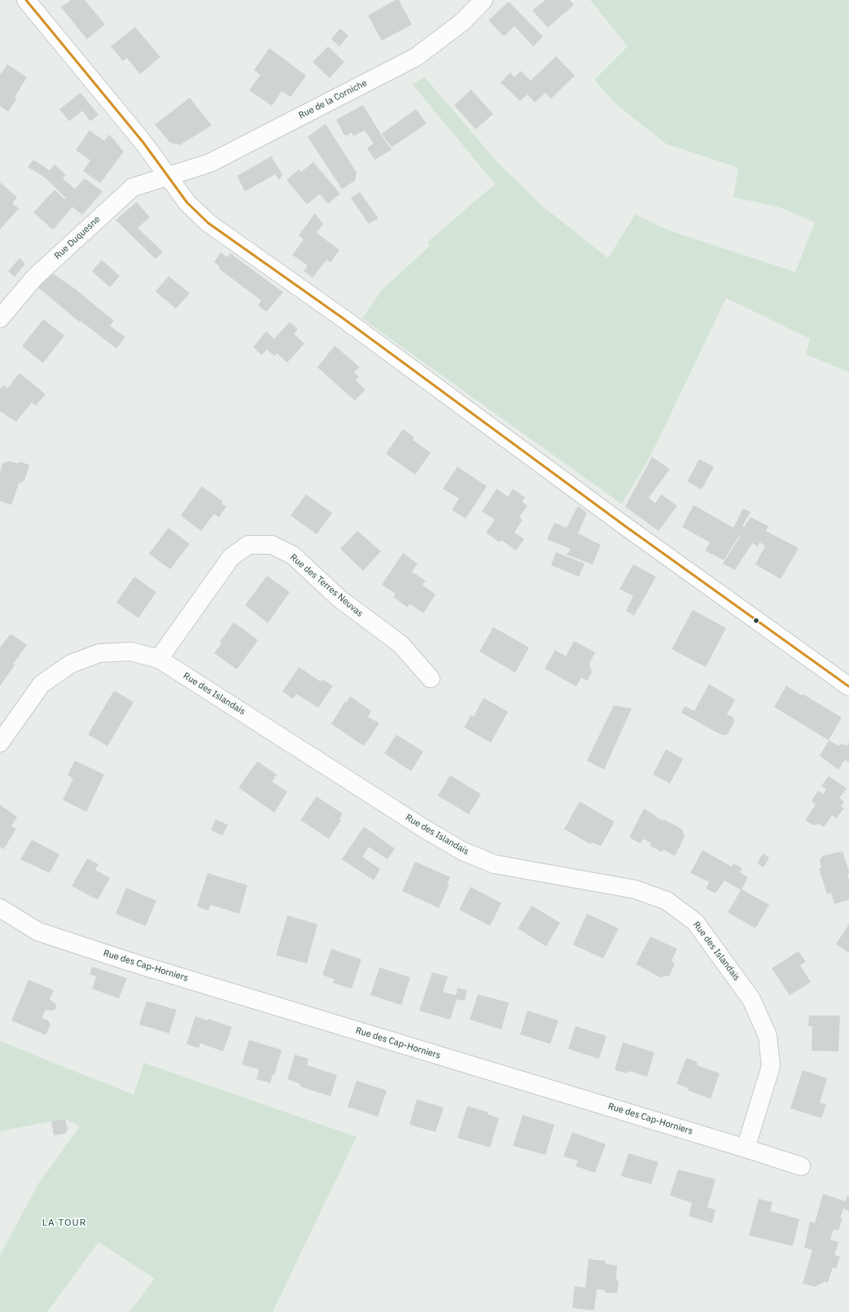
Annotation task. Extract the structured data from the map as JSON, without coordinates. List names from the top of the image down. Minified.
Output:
{"streets":{"street":["Rue de la Corniche","Rue Duquesne","Rue des Terres Neuvas","Rue des Islandais","Rue des Cap-Horniers"]},"crossings":[["Rue de la Corniche","Rue Duquesne"],["Rue des Terres Neuvas","Rue des Islandais"],["Rue des Islandais","Rue des Cap-Horniers"]],"districts":["LA TOUR"]}
